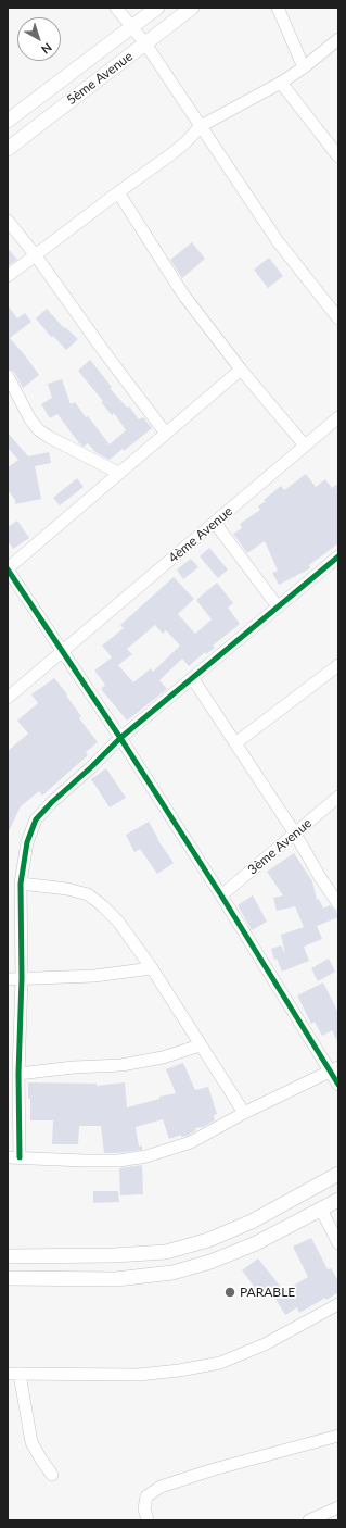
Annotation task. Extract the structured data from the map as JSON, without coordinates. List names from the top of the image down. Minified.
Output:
{"streets":{"street":["5ème Avenue","4ème Avenue","3ème Avenue"]},"places":["PARABLE"],"north":"bottom right"}
